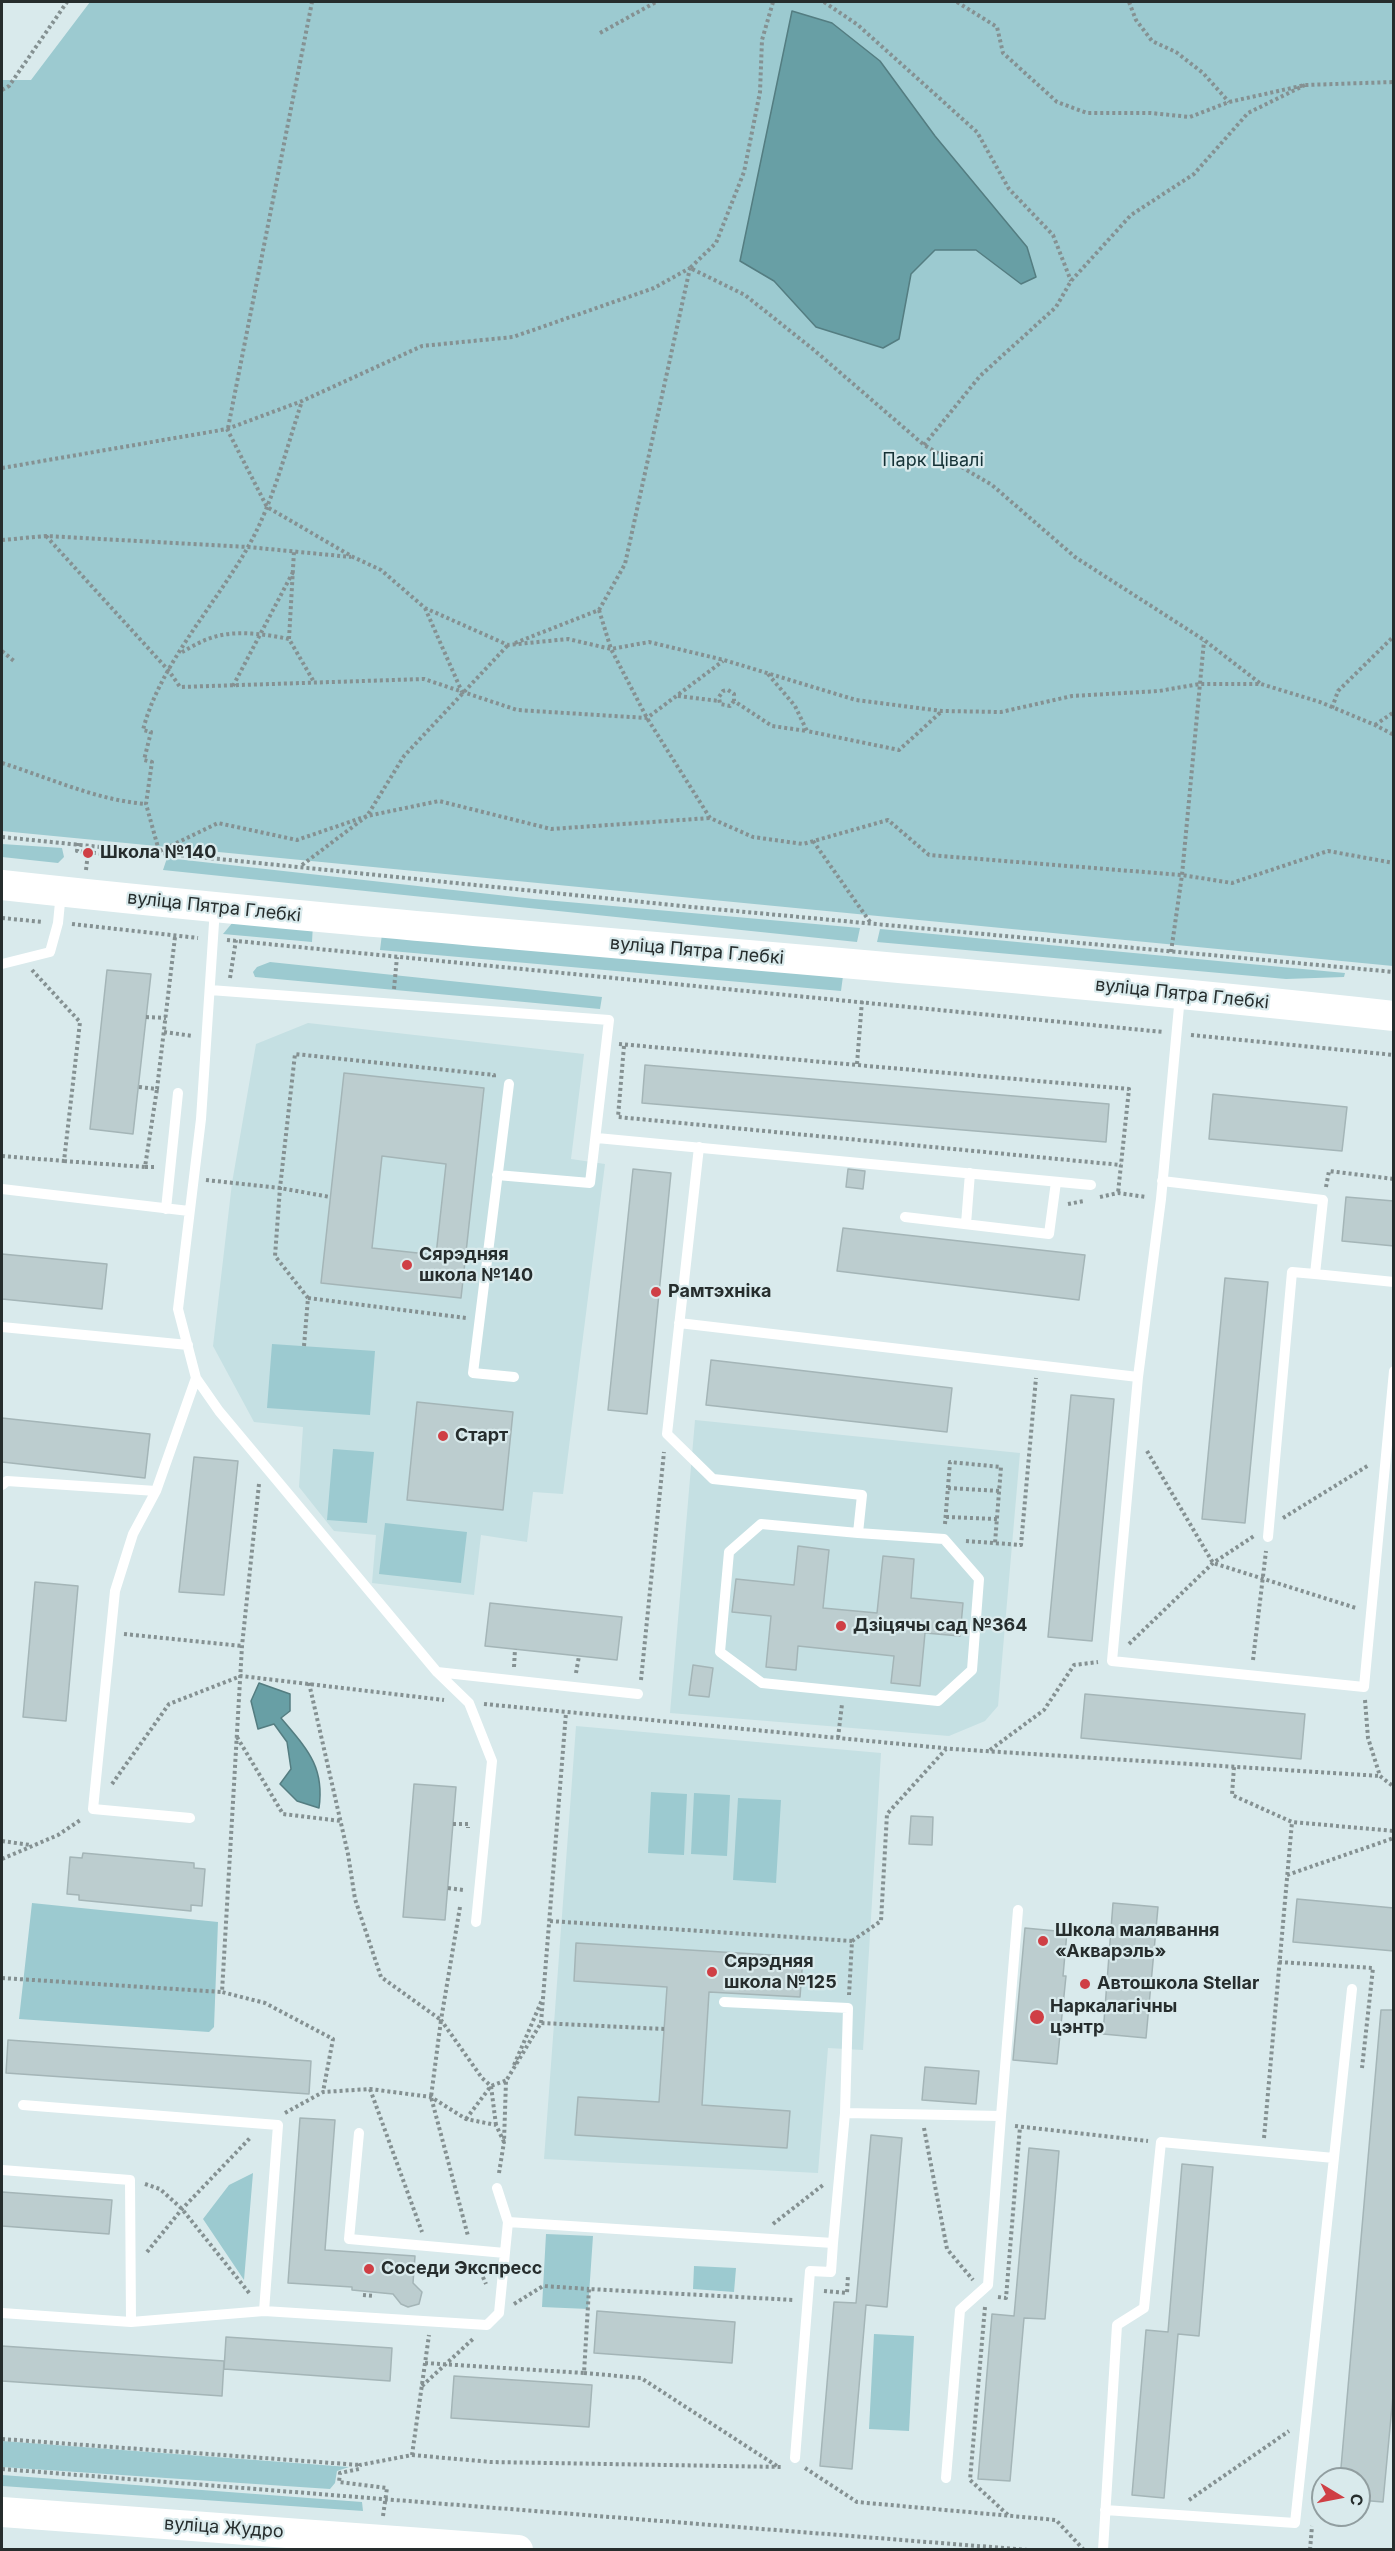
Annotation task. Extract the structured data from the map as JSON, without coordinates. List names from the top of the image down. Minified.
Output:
{"streets":{"main road":["вуліца Пятра Глебкі","вуліца Жудро"]},"parks":["Парк Цівалі"],"places":["Школа №140","Сярэдняя школа №140","Рамтэхніка","Старт","Дзіцячы сад №364","Школа малявання «Акварэль»","Сярэдняя школа №125","Автошкола Stellar","Наркалагічны цэнтр","Соседи Экспресс"],"north":"right"}
